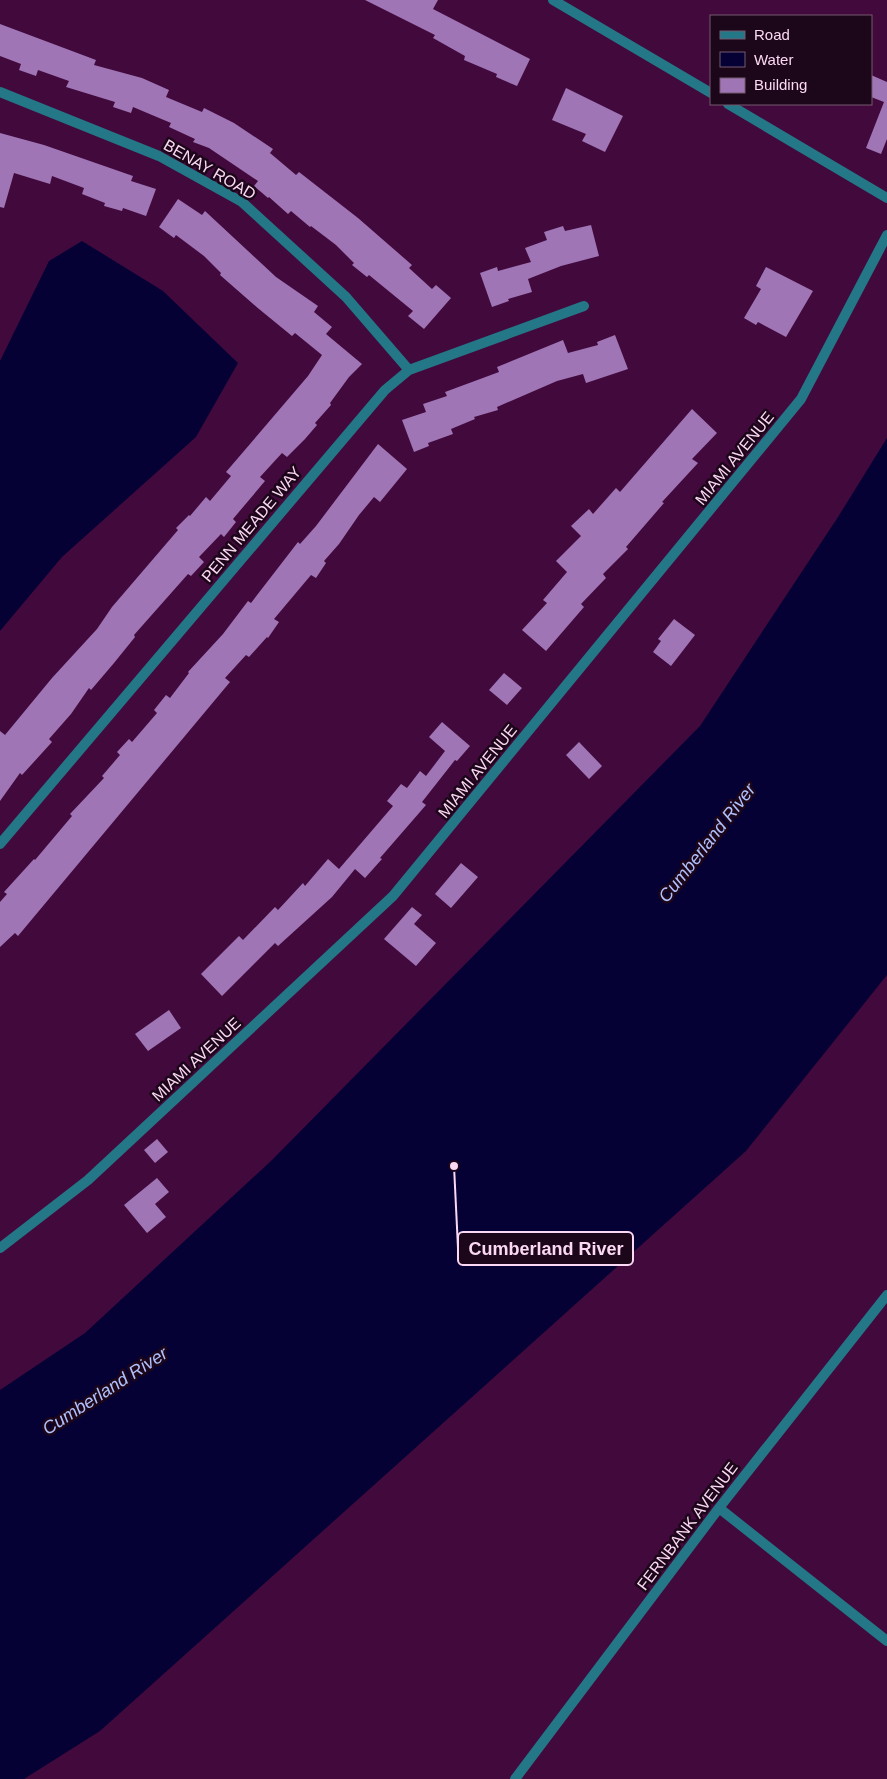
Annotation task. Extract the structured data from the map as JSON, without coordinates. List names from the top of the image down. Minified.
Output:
{"streets":{"street":["BENAY ROAD","MIAMI AVENUE","PENN MEADE WAY","FERNBANK AVENUE"]},"crossings":[["BENAY ROAD","PENN MEADE WAY"]],"water":["Cumberland River"],"places":["Cumberland River"],"legend":["Road","Water","Building"]}
